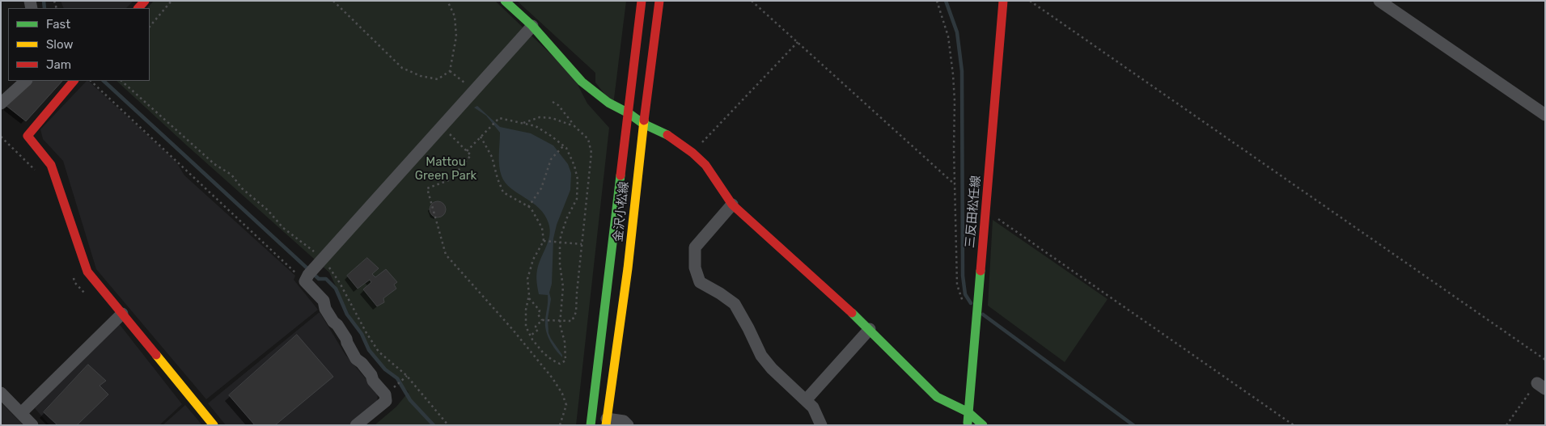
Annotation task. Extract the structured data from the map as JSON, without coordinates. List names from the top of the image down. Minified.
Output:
{"streets":{"main road":["金沢小松線","三反田松任線"]},"parks":["Mattou Green Park"],"legend":["Fast","Slow","Jam"]}
